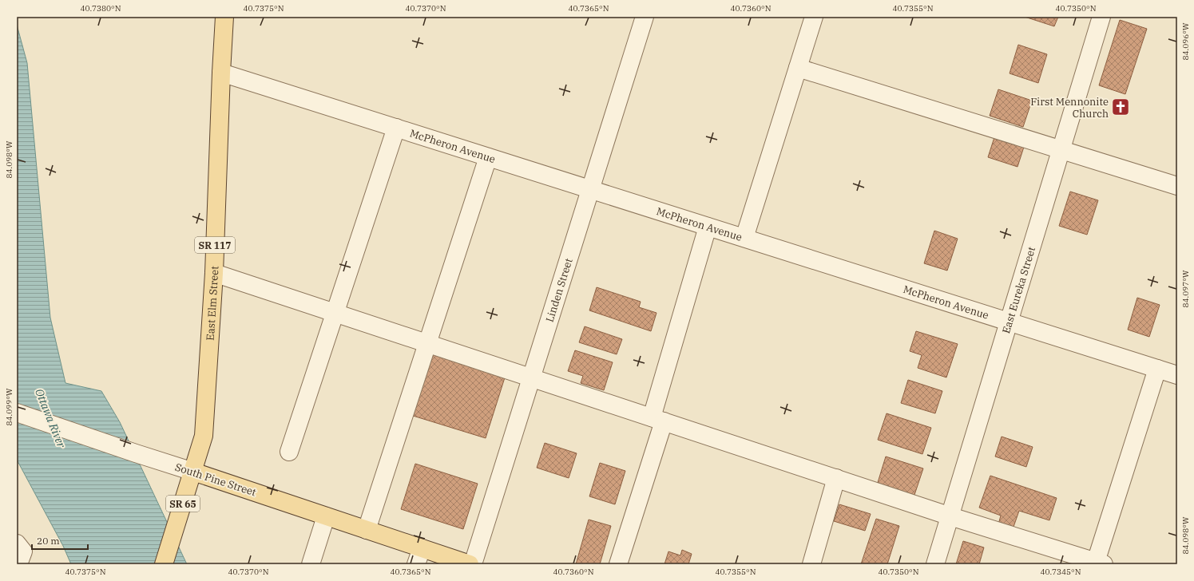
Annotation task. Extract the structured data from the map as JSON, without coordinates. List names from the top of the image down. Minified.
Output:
{"streets":{"main road":["SR 117","East Elm Street","South Pine Street","SR 65"],"street":["McPheron Avenue","Linden Street","East Eureka Street"]},"crossings":[["McPheron Avenue","Linden Street"],["McPheron Avenue","East Eureka Street"],["McPheron Avenue","East Elm Street"],["East Elm Street","South Pine Street"]],"water":["Ottawa River"],"places":{"church":["First Mennonite Church"]},"scale_bar":"20 m","coordinates":["40.7380°N","40.7375°N","40.7370°N","40.7365°N","40.7360°N","40.7355°N","40.7350°N","84.096°W","84.098°W","84.097°W","84.099°W","40.7345°N"]}
